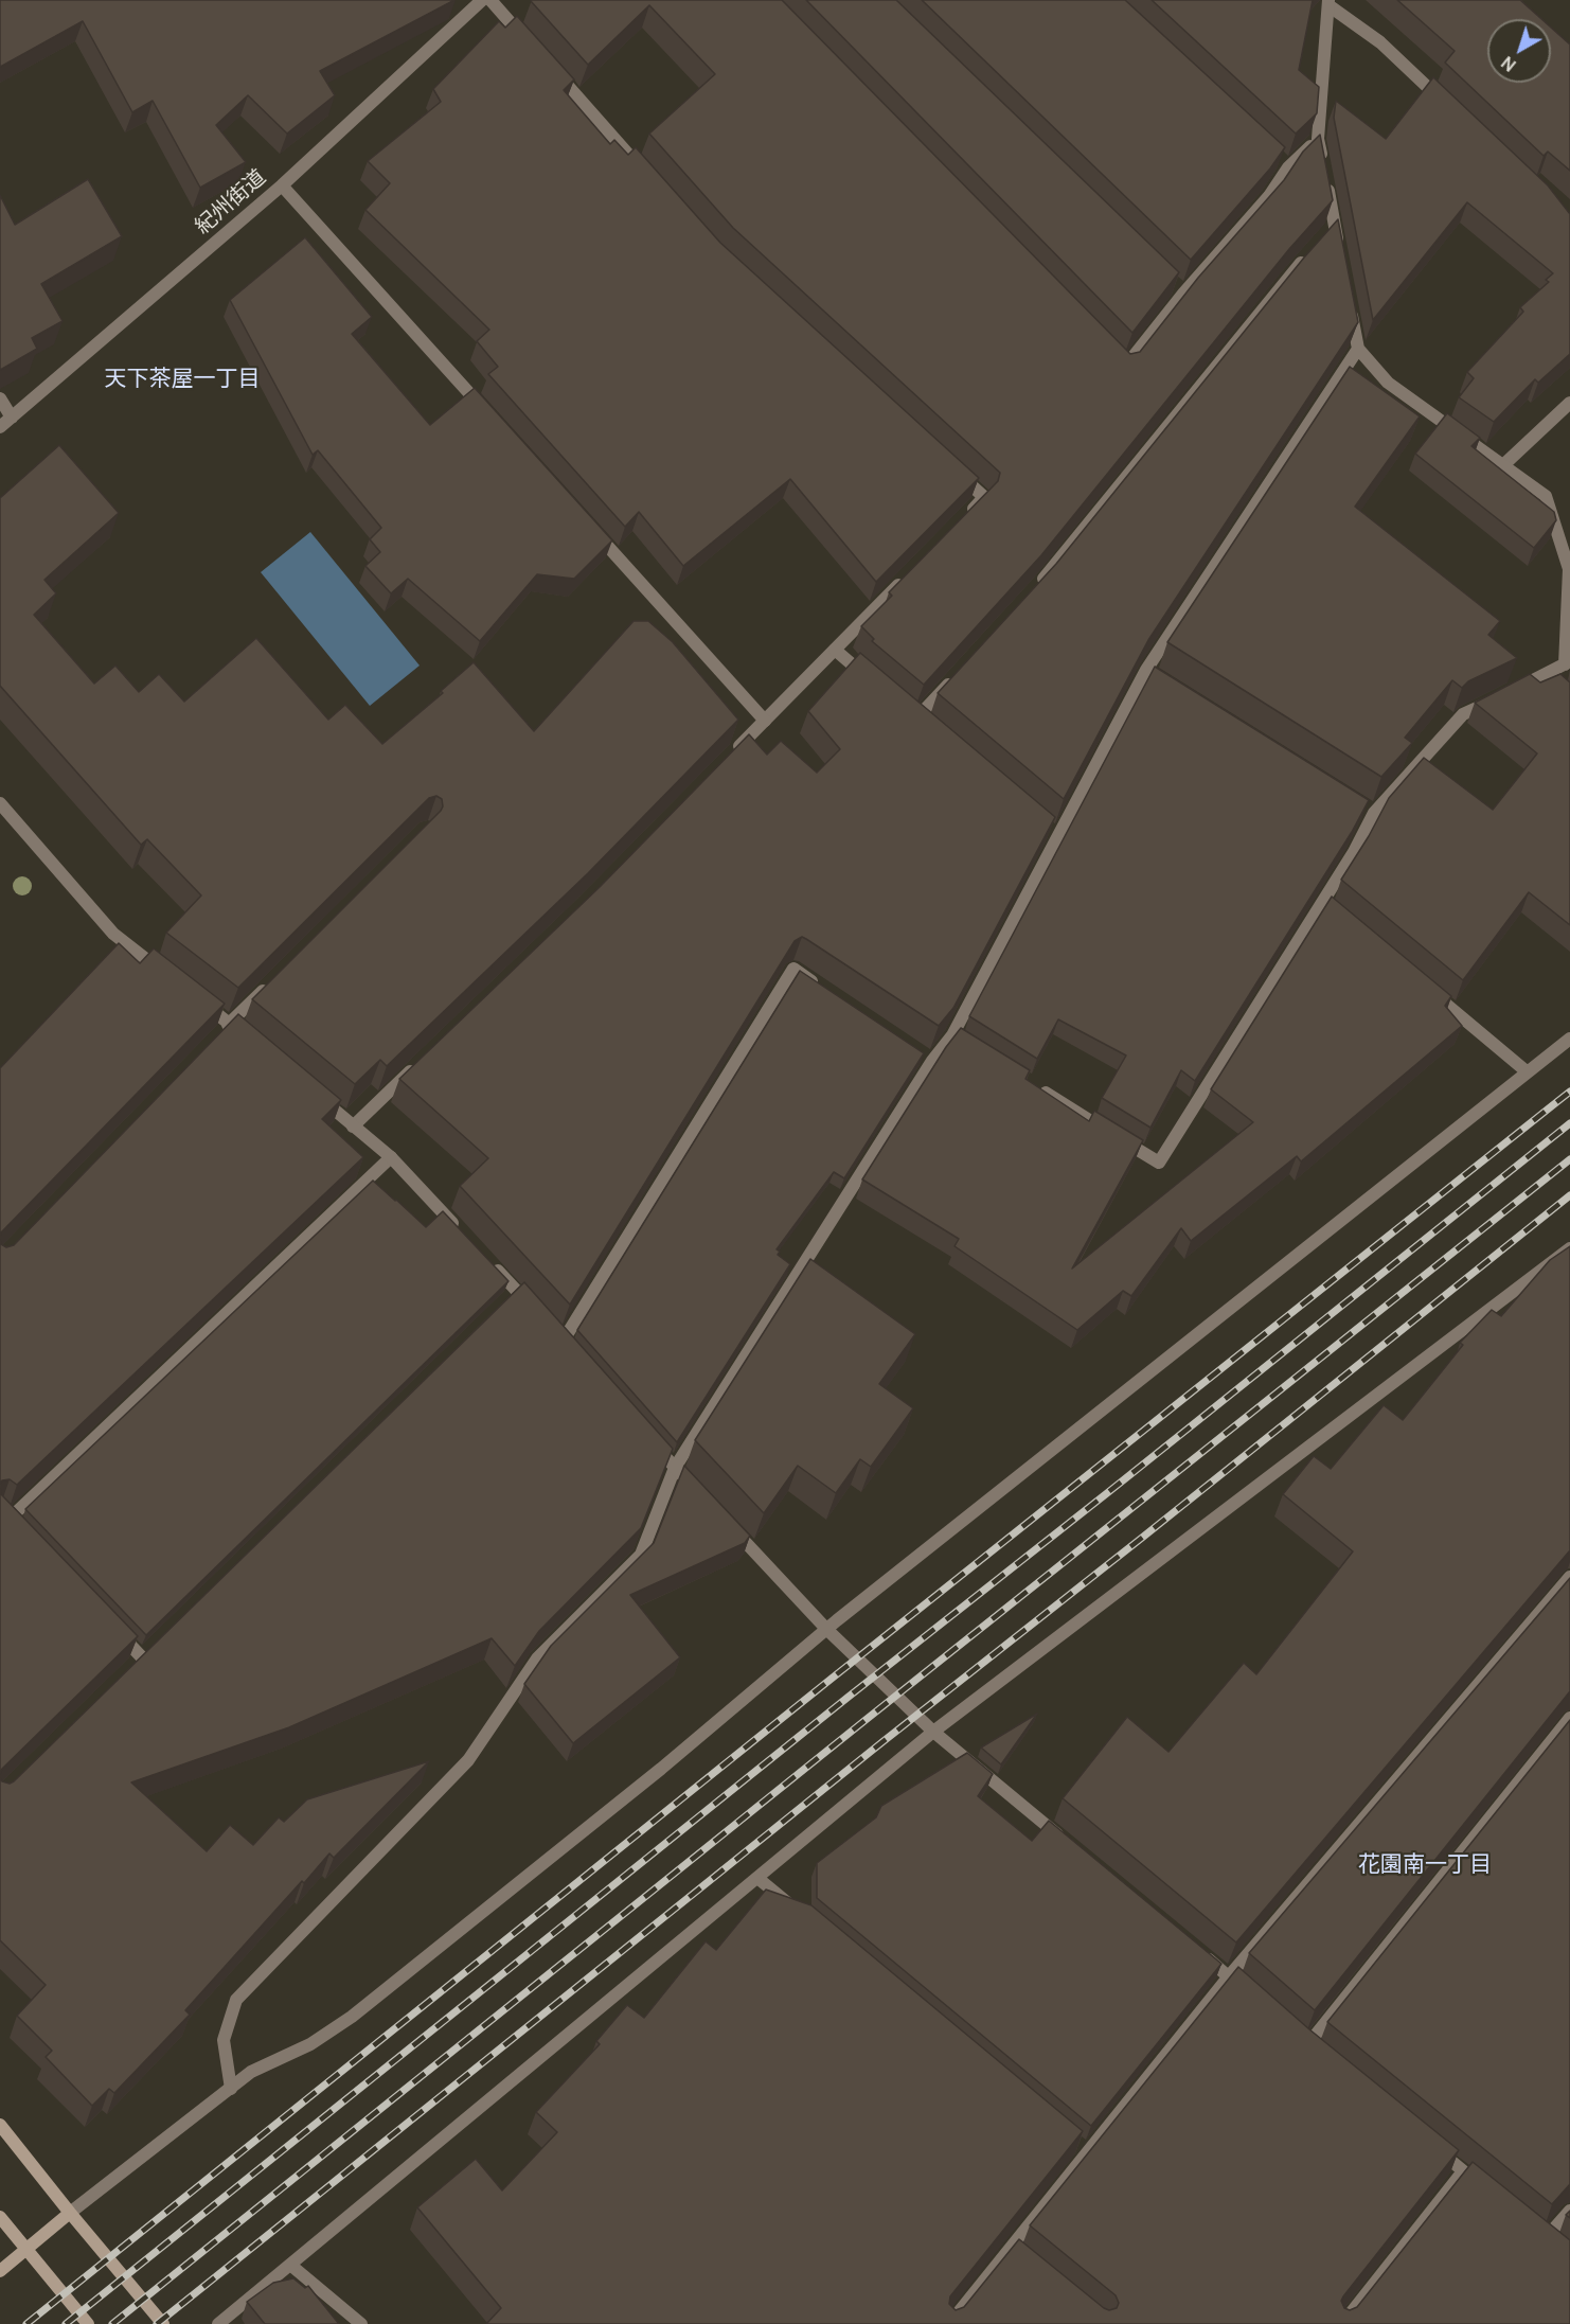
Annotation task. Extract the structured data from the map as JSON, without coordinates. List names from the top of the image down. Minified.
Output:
{"streets":{"street":["紀州街道"]},"districts":["天下茶屋一丁目","花園南一丁目"],"north":"bottom left"}
